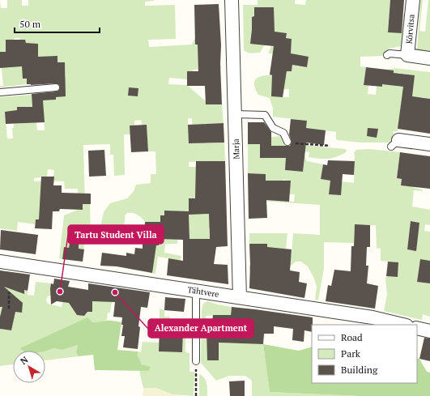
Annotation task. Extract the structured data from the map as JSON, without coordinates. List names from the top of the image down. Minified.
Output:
{"streets":{"street":["Kõrvitsa","Marja","Tähtvere"]},"crossings":[["Marja","Tähtvere"]],"places":["Tartu Student Villa","Alexander Apartment"],"legend":["Road","Park","Building"],"scale_bar":"50 m","north":"top left"}
